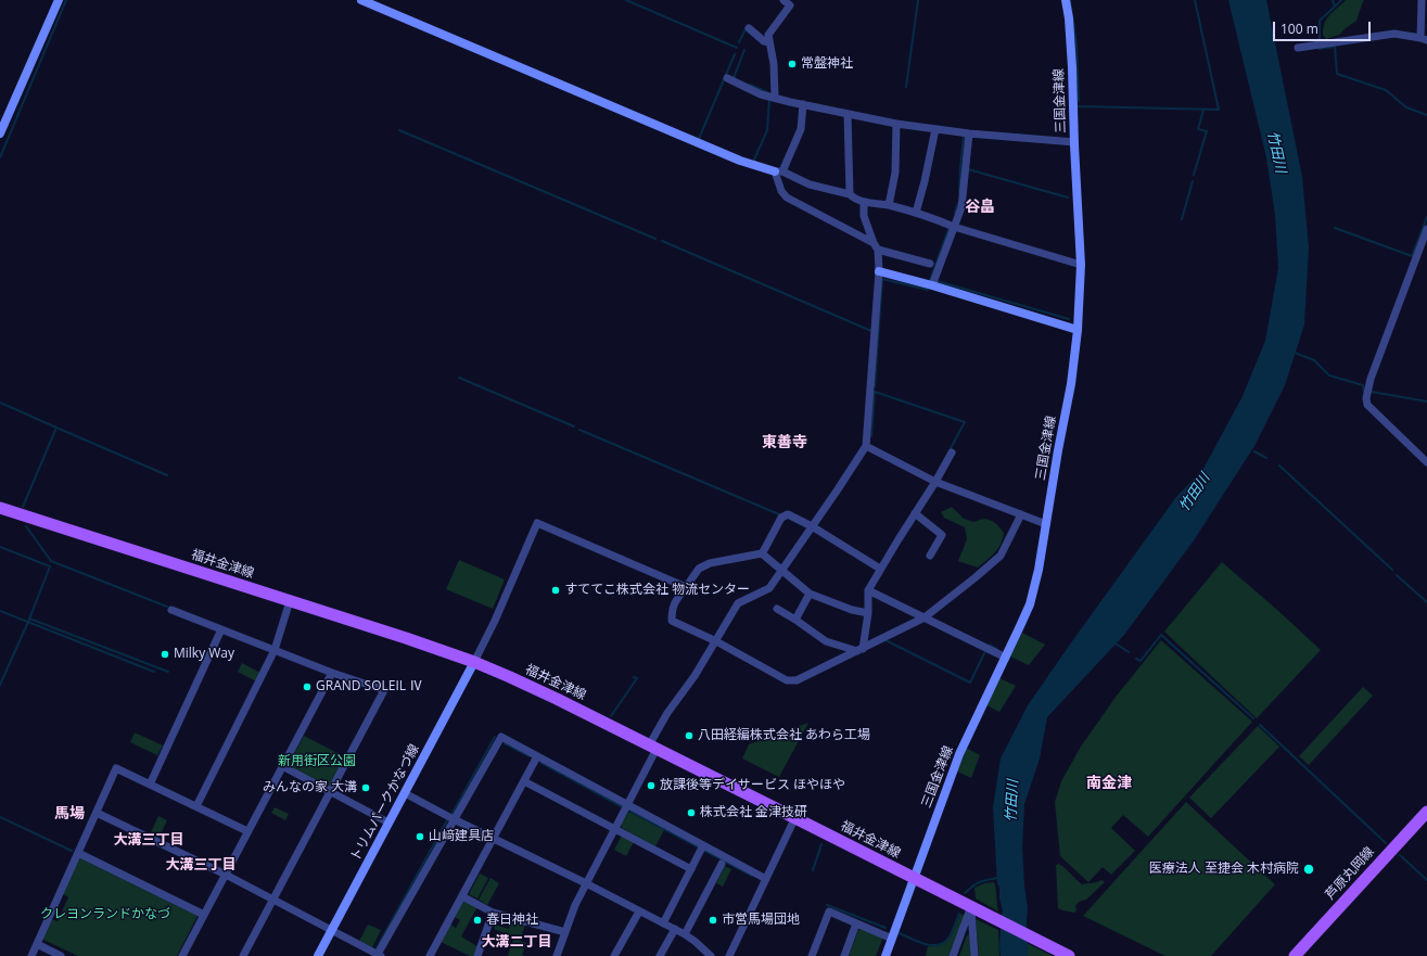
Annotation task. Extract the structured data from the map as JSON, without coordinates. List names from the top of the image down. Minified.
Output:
{"streets":{"main road":["三国金津線","福井金津線","トリムパークかなづ線","芦原丸岡線"]},"crossings":[["三国金津線","福井金津線"],["福井金津線","トリムパークかなづ線"]],"districts":["谷畠","東善寺","南金津","馬場","大溝三丁目","大溝三丁目","大溝二丁目"],"water":["竹田川"],"parks":["新用街区公園","クレヨンランドかなづ"],"places":["常盤神社","すててこ株式会社 物流センター","Milky Way","GRAND SOLEIL Ⅳ","八田経編株式会社 あわら工場","放課後等デイサービス ほやほや","みんなの家 大溝","株式会社 金津技研","山﨑建具店","医療法人 至捷会 木村病院","春日神社","市営馬場団地"],"scale_bar":"100 m"}
